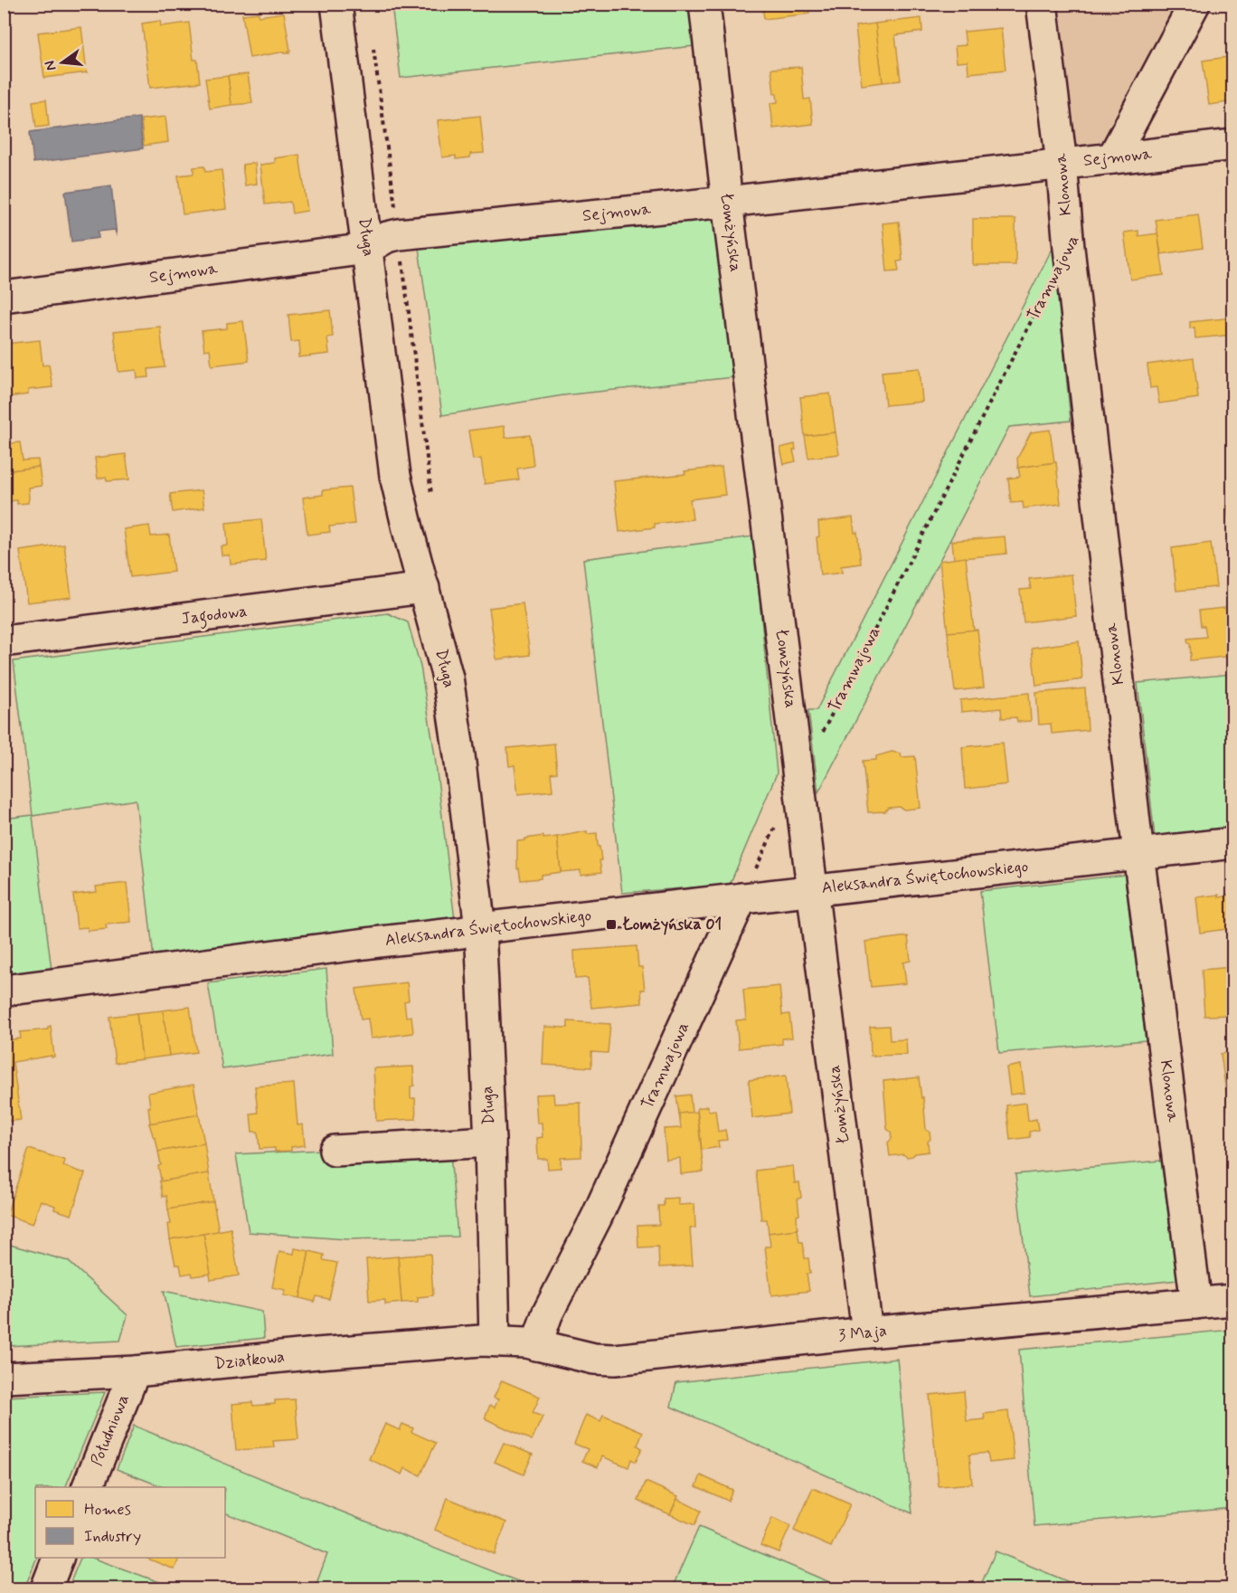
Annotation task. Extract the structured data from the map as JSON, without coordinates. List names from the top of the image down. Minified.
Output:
{"streets":{"street":["Sejmowa","Klonowa","Łomżyńska","Długa","Tramwajowa","Jagodowa","Aleksandra Świętochowskiego","3 Maja","Działkowa","Południowa"]},"crossings":[["Sejmowa","Klonowa"],["Sejmowa","Łomżyńska"],["Sejmowa","Długa"],["Klonowa","Aleksandra Świętochowskiego"],["Klonowa","3 Maja"],["Łomżyńska","Aleksandra Świętochowskiego"],["Łomżyńska","3 Maja"],["Długa","Jagodowa"],["Długa","Aleksandra Świętochowskiego"],["Długa","3 Maja"],["Długa","Działkowa"],["Tramwajowa","Aleksandra Świętochowskiego"],["Tramwajowa","3 Maja"],["3 Maja","Działkowa"],["Działkowa","Południowa"]],"places":{"transit":["Łomżyńska 01"]},"legend":["Homes","Industry"],"north":"left"}
